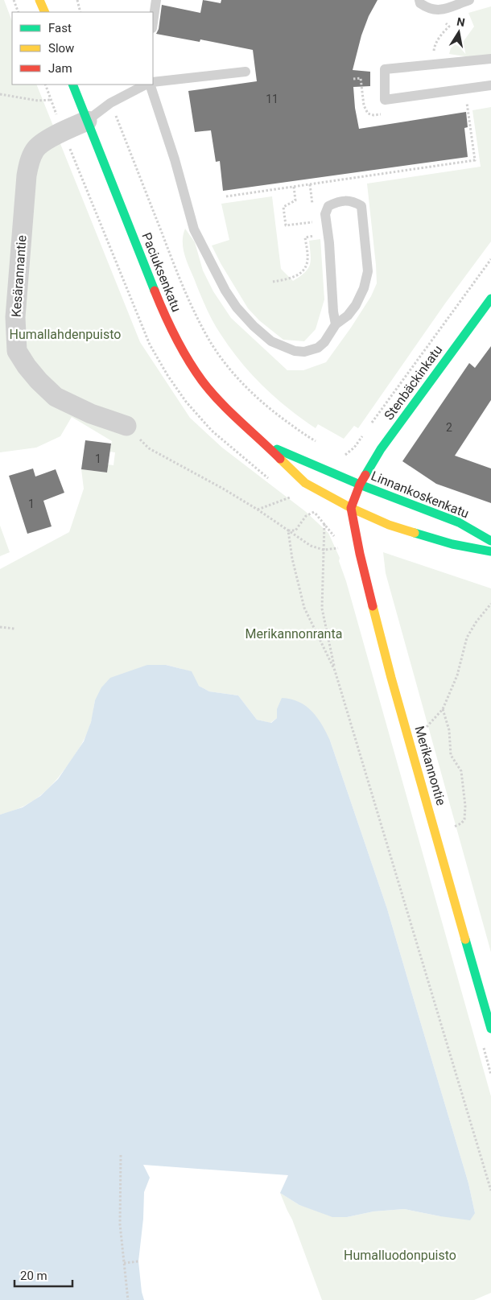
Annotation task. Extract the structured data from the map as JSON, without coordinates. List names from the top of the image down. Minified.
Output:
{"streets":{"main road":["Paciuksenkatu","Stenbäckinkatu","Linnankoskenkatu","Merikannontie"],"street":["Kesärannantie"]},"crossings":[["Paciuksenkatu","Kesärannantie"],["Paciuksenkatu","Stenbäckinkatu"],["Paciuksenkatu","Linnankoskenkatu"],["Paciuksenkatu","Merikannontie"],["Stenbäckinkatu","Linnankoskenkatu"],["Stenbäckinkatu","Merikannontie"]],"parks":["Humallahdenpuisto","Merikannonranta","Humalluodonpuisto"],"house_numbers":["11","2","1","1"],"legend":["Fast","Slow","Jam"],"scale_bar":"20 m","north":"top"}
